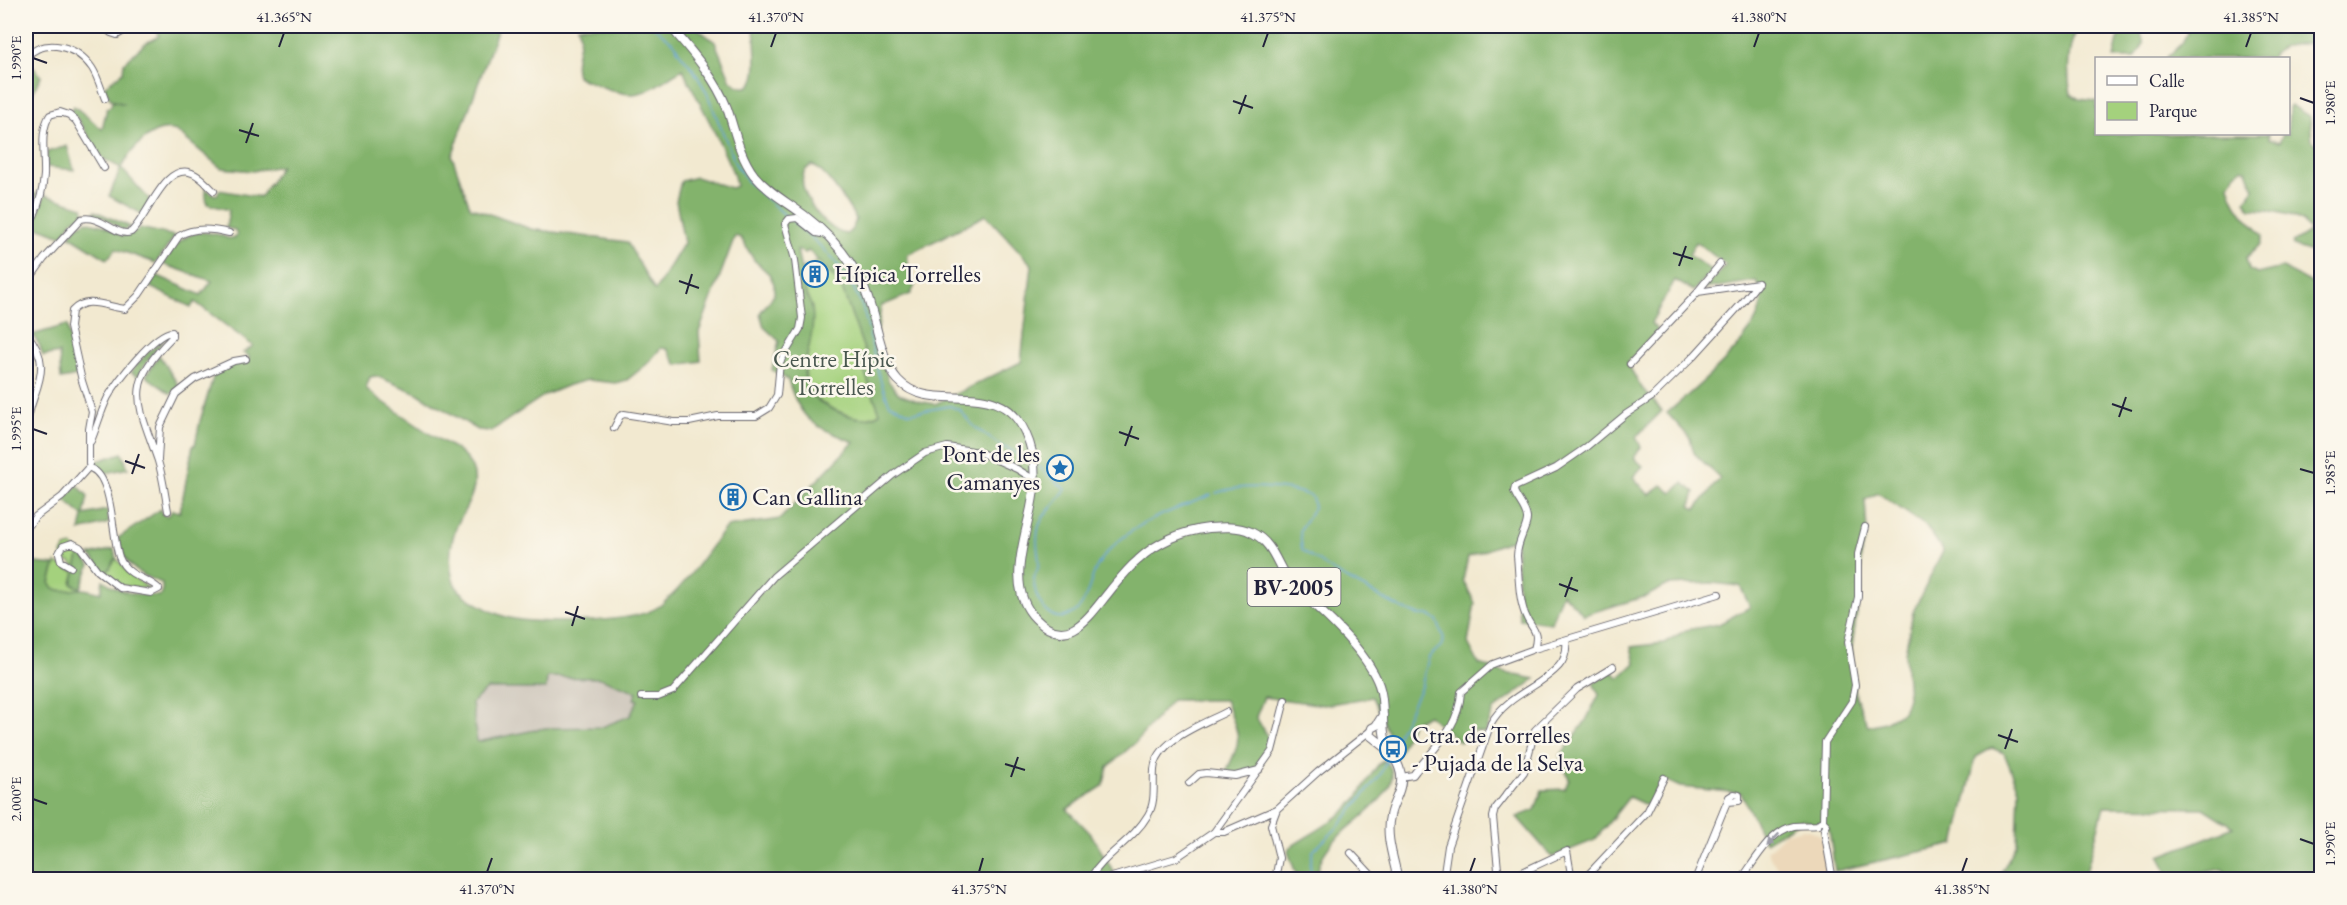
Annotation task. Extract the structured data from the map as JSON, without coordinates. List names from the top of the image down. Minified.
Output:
{"streets":{"main road":["BV-2005"]},"parks":["Centre Hípic Torrelles"],"places":{"building":["Hípica Torrelles","Can Gallina"],"place":["Pont de les Camanyes"],"bus stop":["Ctra. de Torrelles - Pujada de la Selva"]},"legend":["Calle","Parque"],"coordinates":["41.365°N","41.370°N","41.375°N","41.380°N","41.385°N","1.990°E","1.980°E","1.995°E","1.985°E","2.000°E"]}
